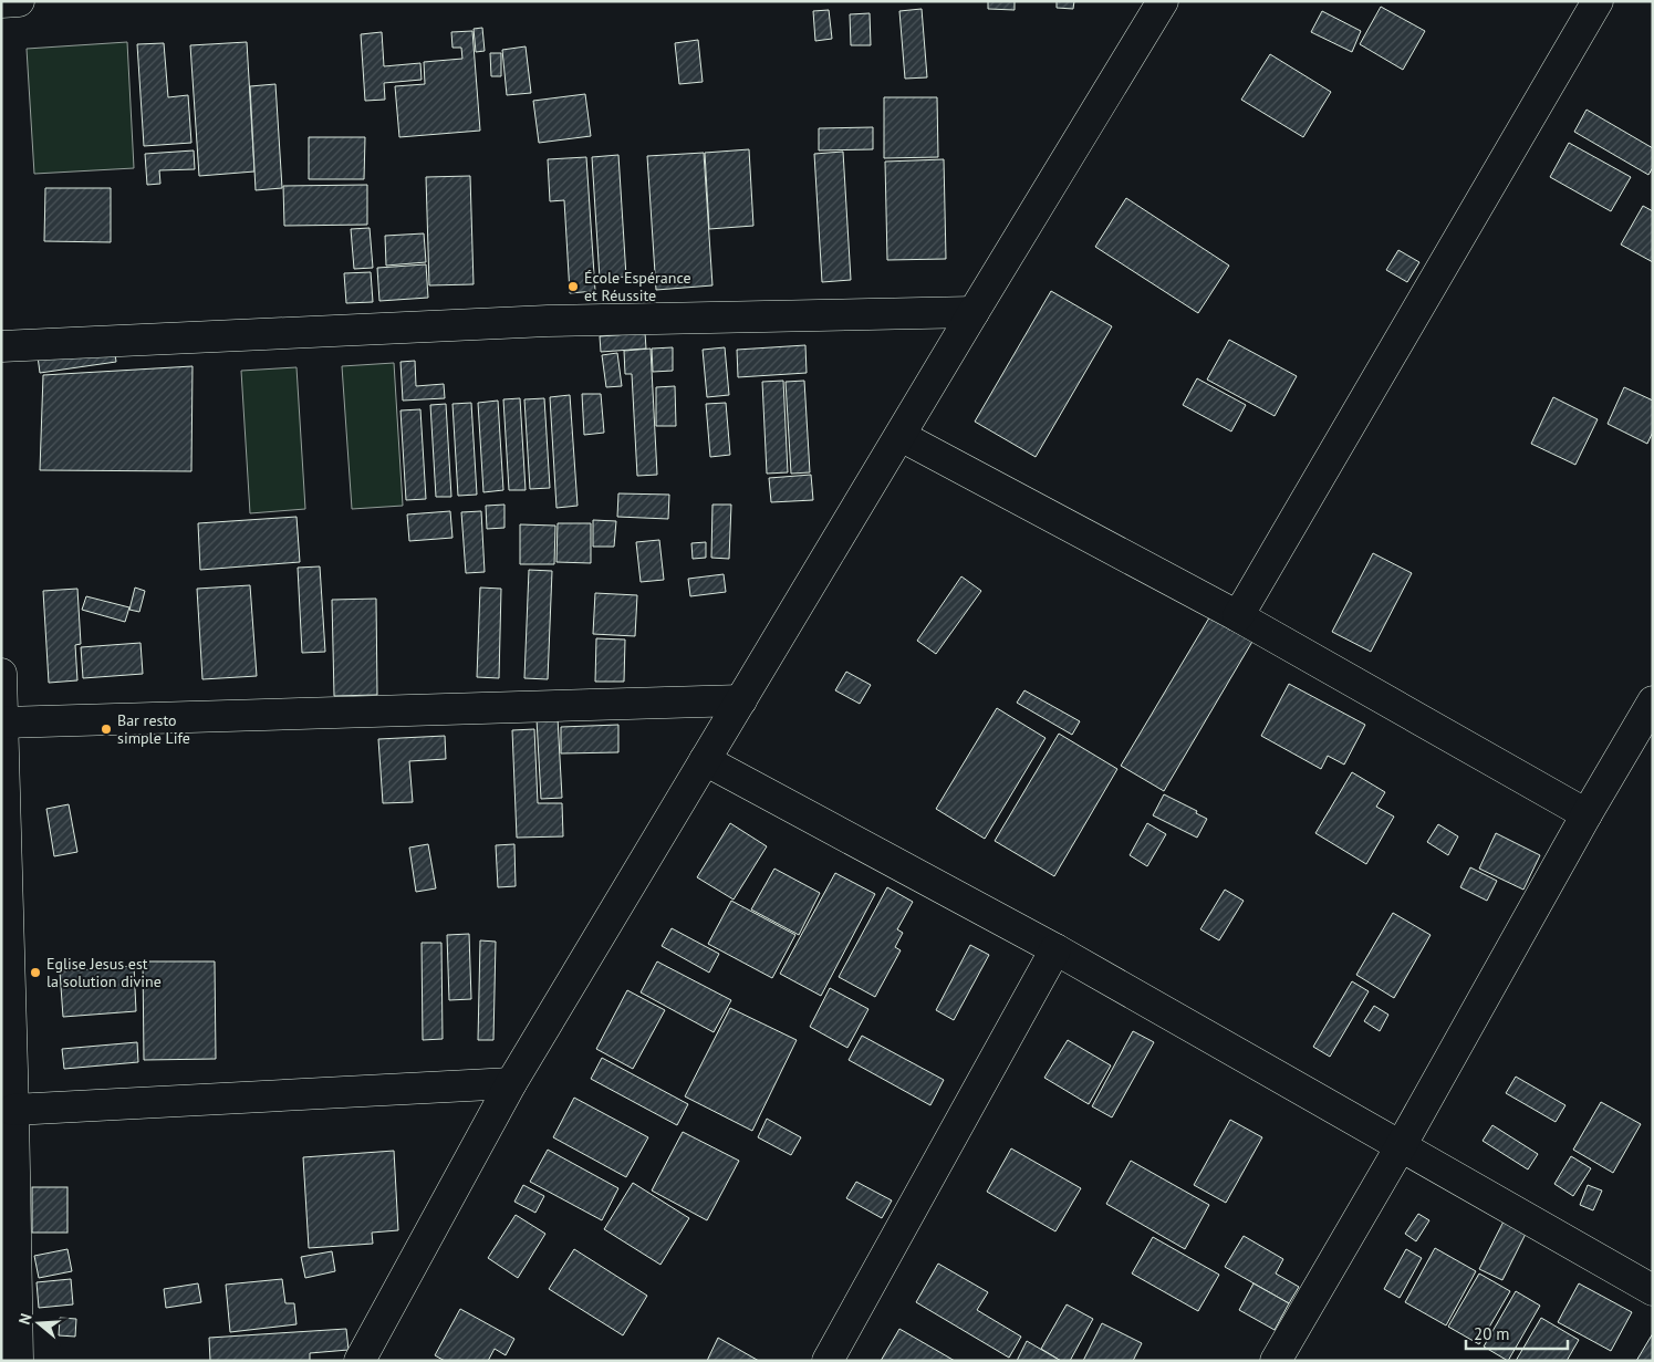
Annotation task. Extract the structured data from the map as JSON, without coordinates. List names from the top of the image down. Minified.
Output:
{"places":["École Espérance et Réussite","Bar resto simple Life","Eglise Jesus est la solution divine"],"scale_bar":"20 m","north":"left"}
